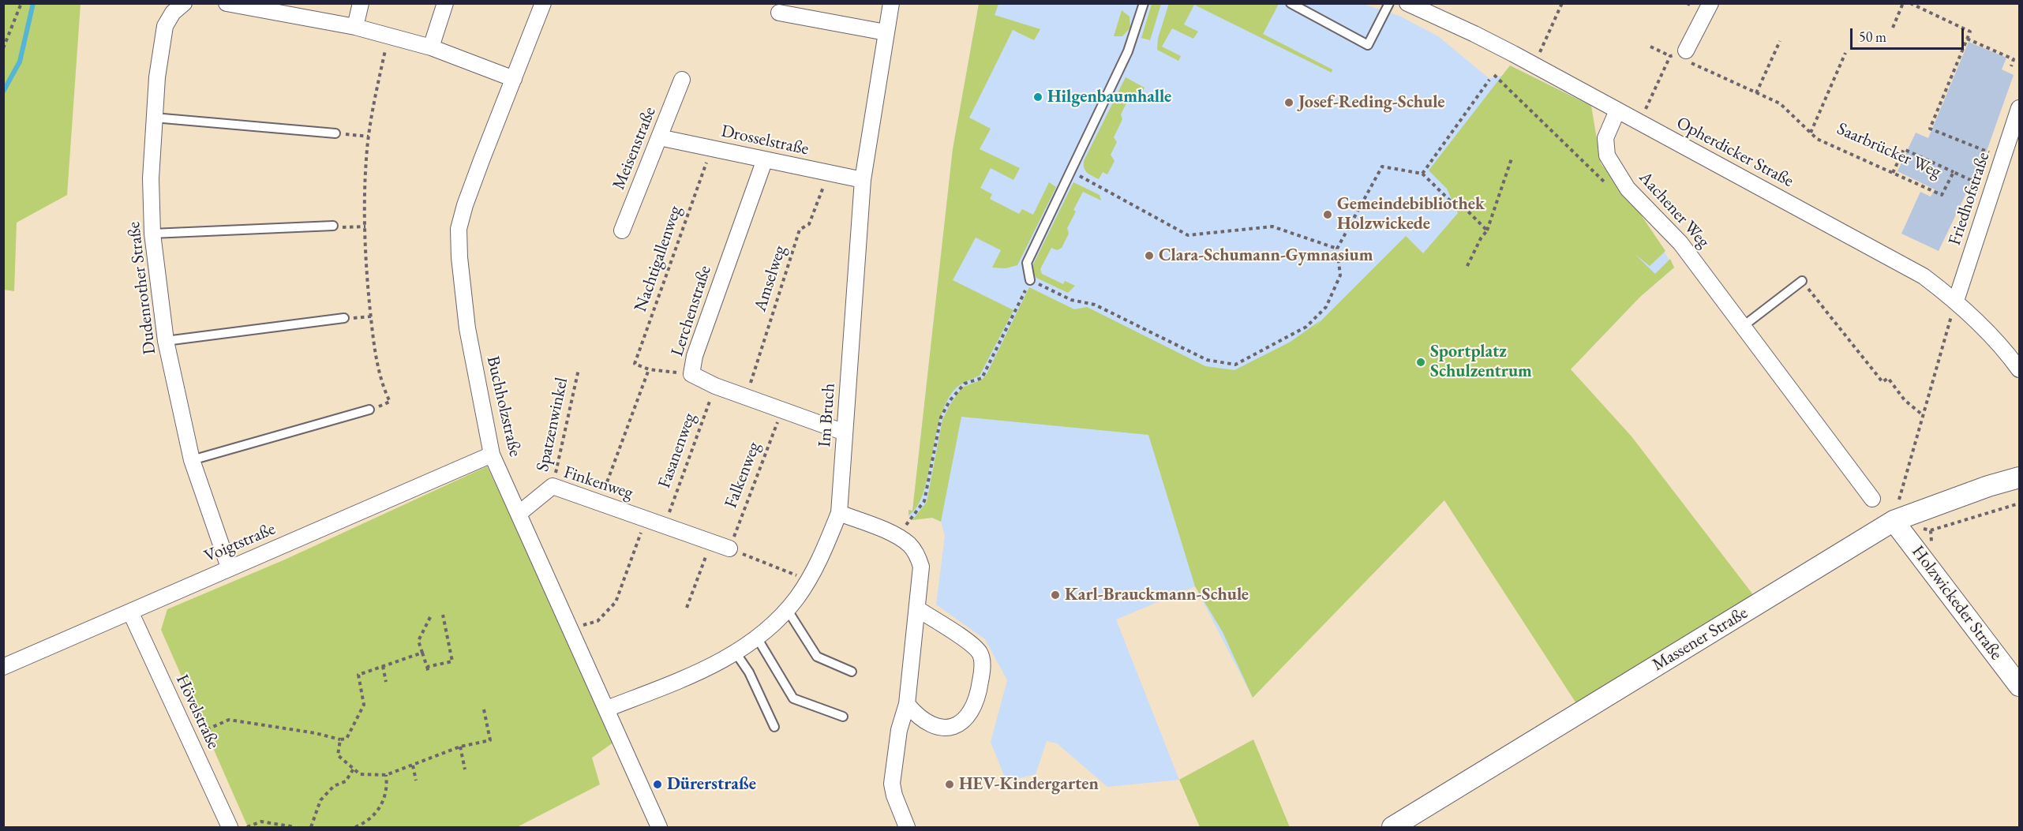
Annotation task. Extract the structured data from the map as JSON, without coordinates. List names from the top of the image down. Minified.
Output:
{"streets":{"street":["Drosselstraße","Meisenstraße","Opherdicker Straße","Friedhofstraße","Aachener Weg","Dudenrother Straße","Lerchenstraße","Buchholzstraße","Im Bruch","Finkenweg","Voigtstraße","Holzwickeder Straße","Massener Straße","Hövelstraße"],"path":["Saarbrücker Weg","Nachtigallenweg","Amselweg","Spatzenwinkel","Fasanenweg","Falkenweg"]},"crossings":[["Drosselstraße","Meisenstraße"],["Drosselstraße","Nachtigallenweg"],["Drosselstraße","Amselweg"],["Drosselstraße","Lerchenstraße"],["Drosselstraße","Im Bruch"],["Saarbrücker Weg","Friedhofstraße"],["Opherdicker Straße","Friedhofstraße"],["Opherdicker Straße","Aachener Weg"],["Amselweg","Lerchenstraße"],["Dudenrother Straße","Voigtstraße"],["Lerchenstraße","Im Bruch"],["Lerchenstraße","Fasanenweg"],["Lerchenstraße","Falkenweg"],["Buchholzstraße","Im Bruch"],["Buchholzstraße","Finkenweg"],["Buchholzstraße","Voigtstraße"],["Spatzenwinkel","Finkenweg"],["Fasanenweg","Finkenweg"],["Falkenweg","Finkenweg"],["Voigtstraße","Hövelstraße"],["Holzwickeder Straße","Massener Straße"]],"places":["Hilgenbaumhalle","Josef-Reding-Schule","Gemeindebibliothek Holzwickede","Clara-Schumann-Gymnasium","Sportplatz Schulzentrum","Karl-Brauckmann-Schule","Dürerstraße","HEV-Kindergarten"],"scale_bar":"50 m"}
